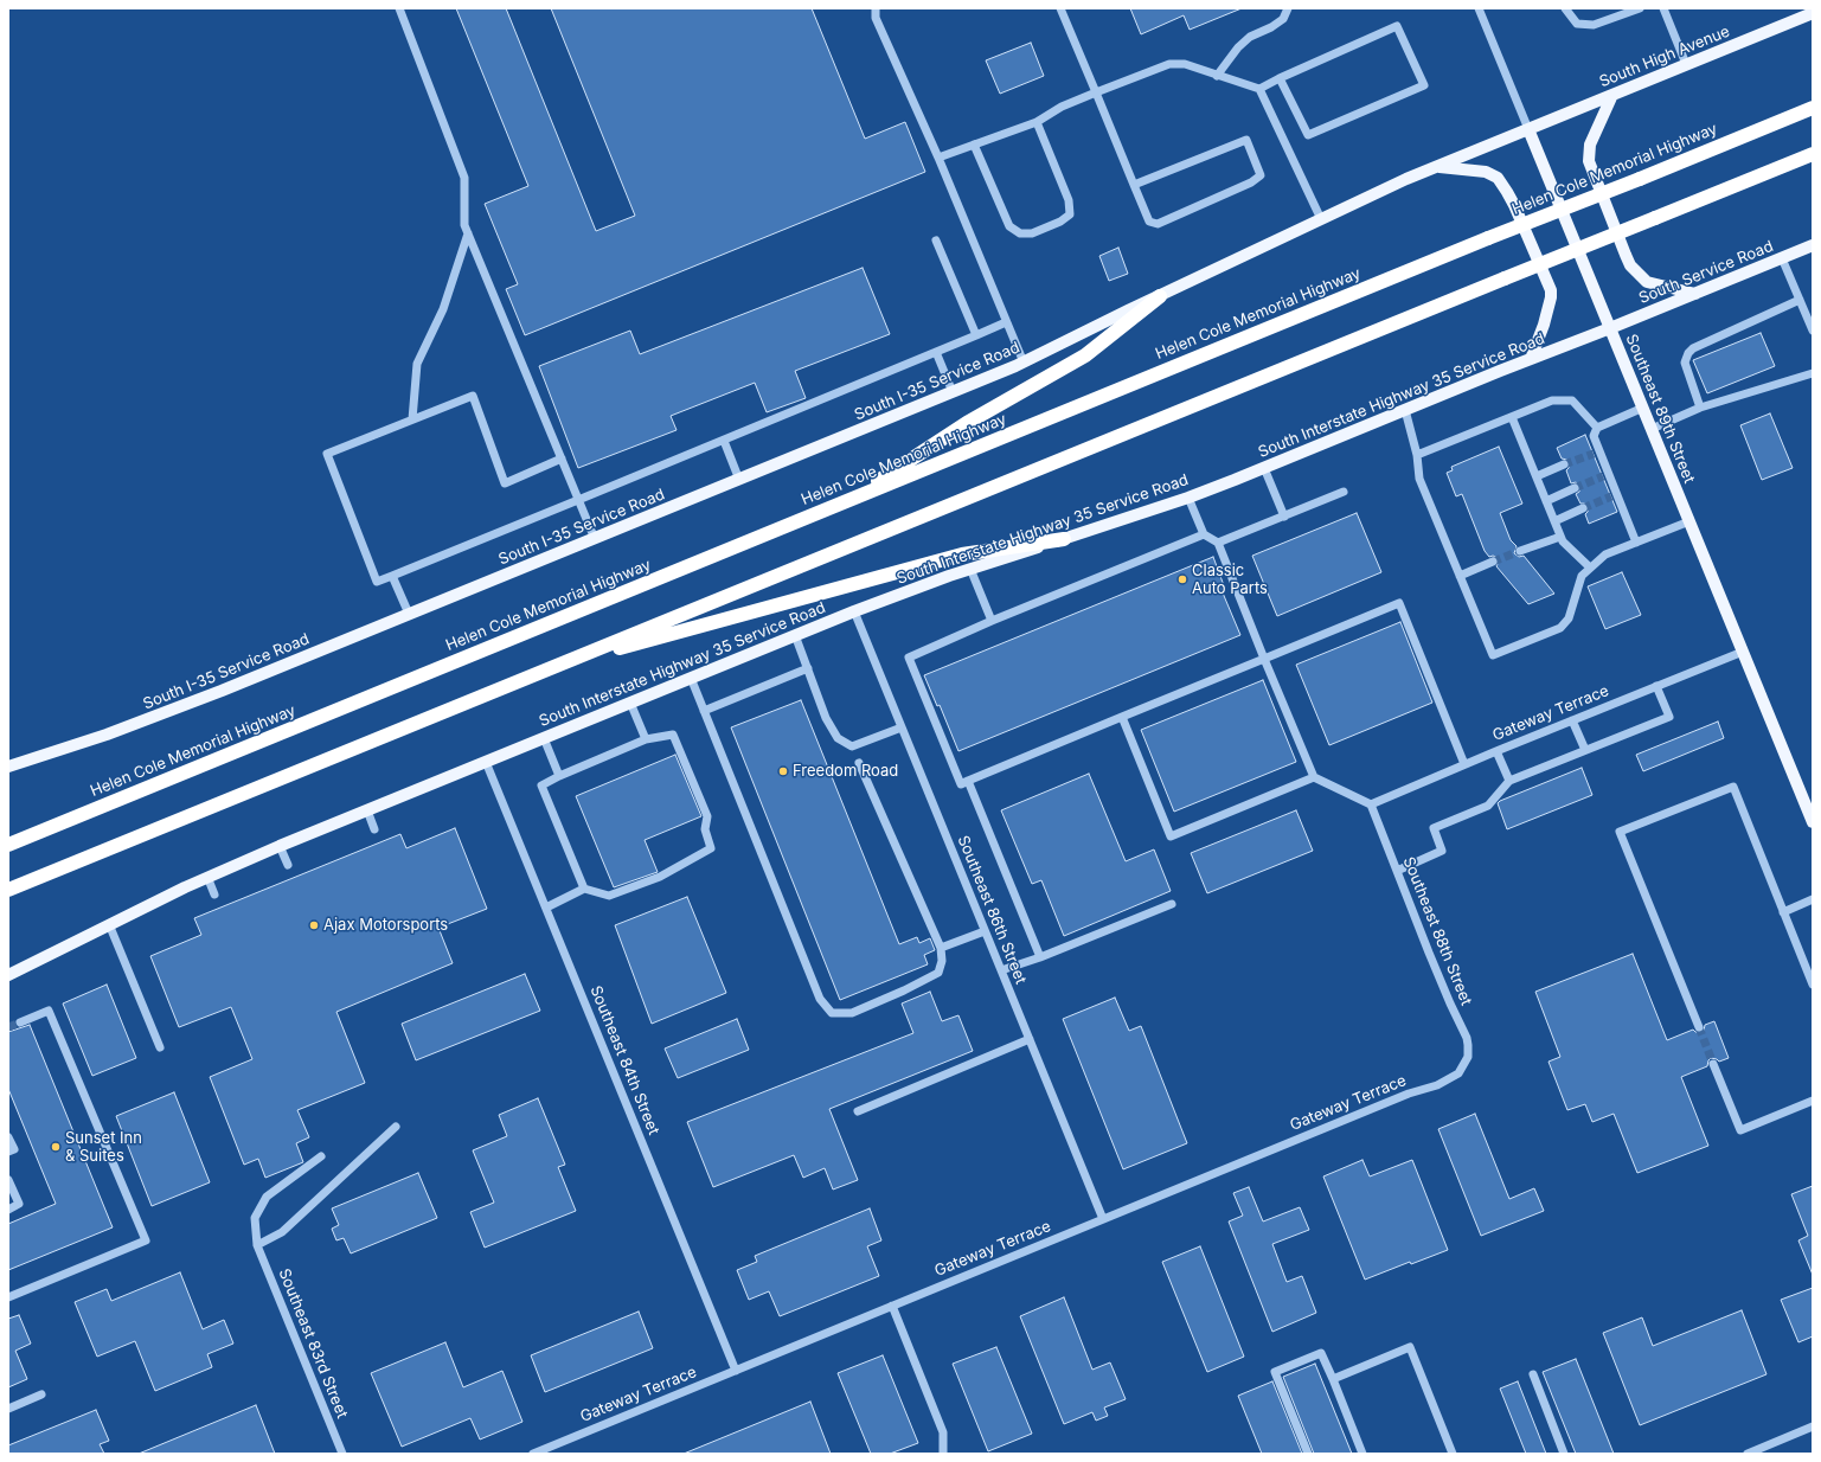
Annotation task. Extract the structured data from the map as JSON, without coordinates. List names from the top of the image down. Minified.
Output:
{"streets":{"highway":["Helen Cole Memorial Highway"],"main road":["South High Avenue","South Service Road","South I-35 Service Road","South Interstate Highway 35 Service Road","Southeast 89th Street"],"street":["Gateway Terrace","Southeast 86th Street","Southeast 88th Street","Southeast 84th Street","Southeast 83rd Street"]},"crossings":[["South High Avenue","Southeast 89th Street"],["South Service Road","South Interstate Highway 35 Service Road"],["South Service Road","Southeast 89th Street"],["South Interstate Highway 35 Service Road","Southeast 89th Street"],["South Interstate Highway 35 Service Road","Southeast 86th Street"],["South Interstate Highway 35 Service Road","Southeast 84th Street"],["Southeast 89th Street","Gateway Terrace"],["Gateway Terrace","Southeast 86th Street"],["Gateway Terrace","Southeast 88th Street"],["Gateway Terrace","Southeast 84th Street"]],"places":["Classic Auto Parts","Freedom Road","Ajax Motorsports","Sunset Inn & Suites"]}
